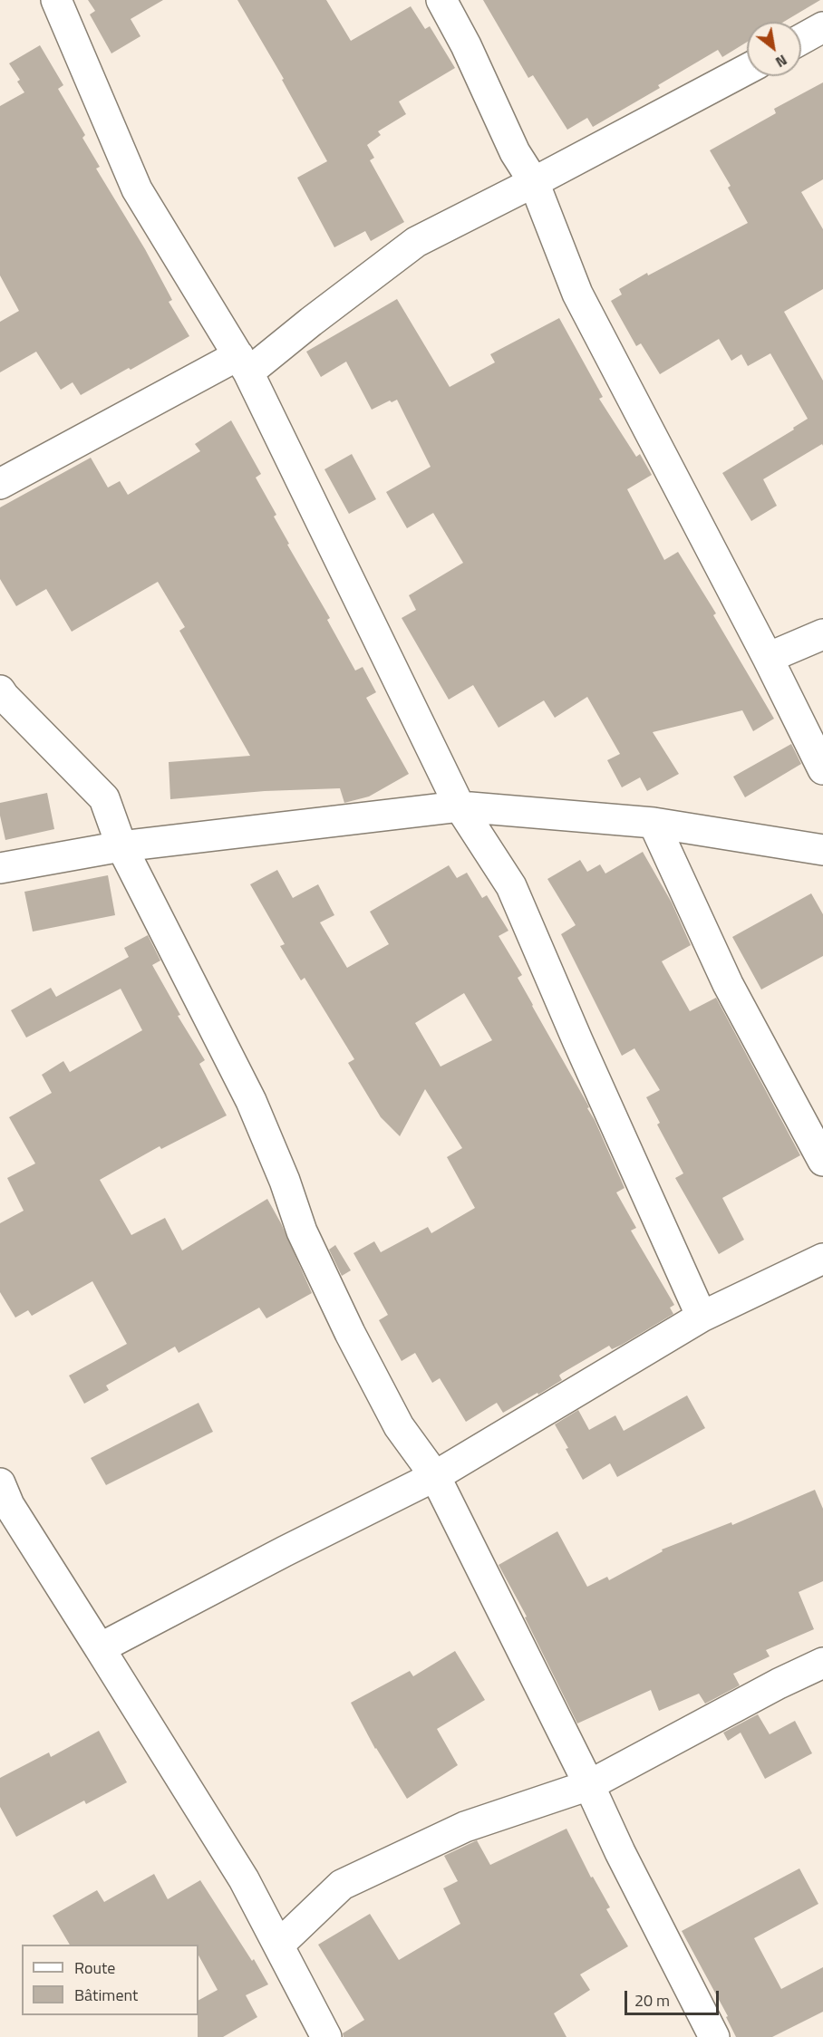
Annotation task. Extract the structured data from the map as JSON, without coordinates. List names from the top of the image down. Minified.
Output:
{"legend":["Route","Bâtiment"],"scale_bar":"20 m","north":"bottom right"}
